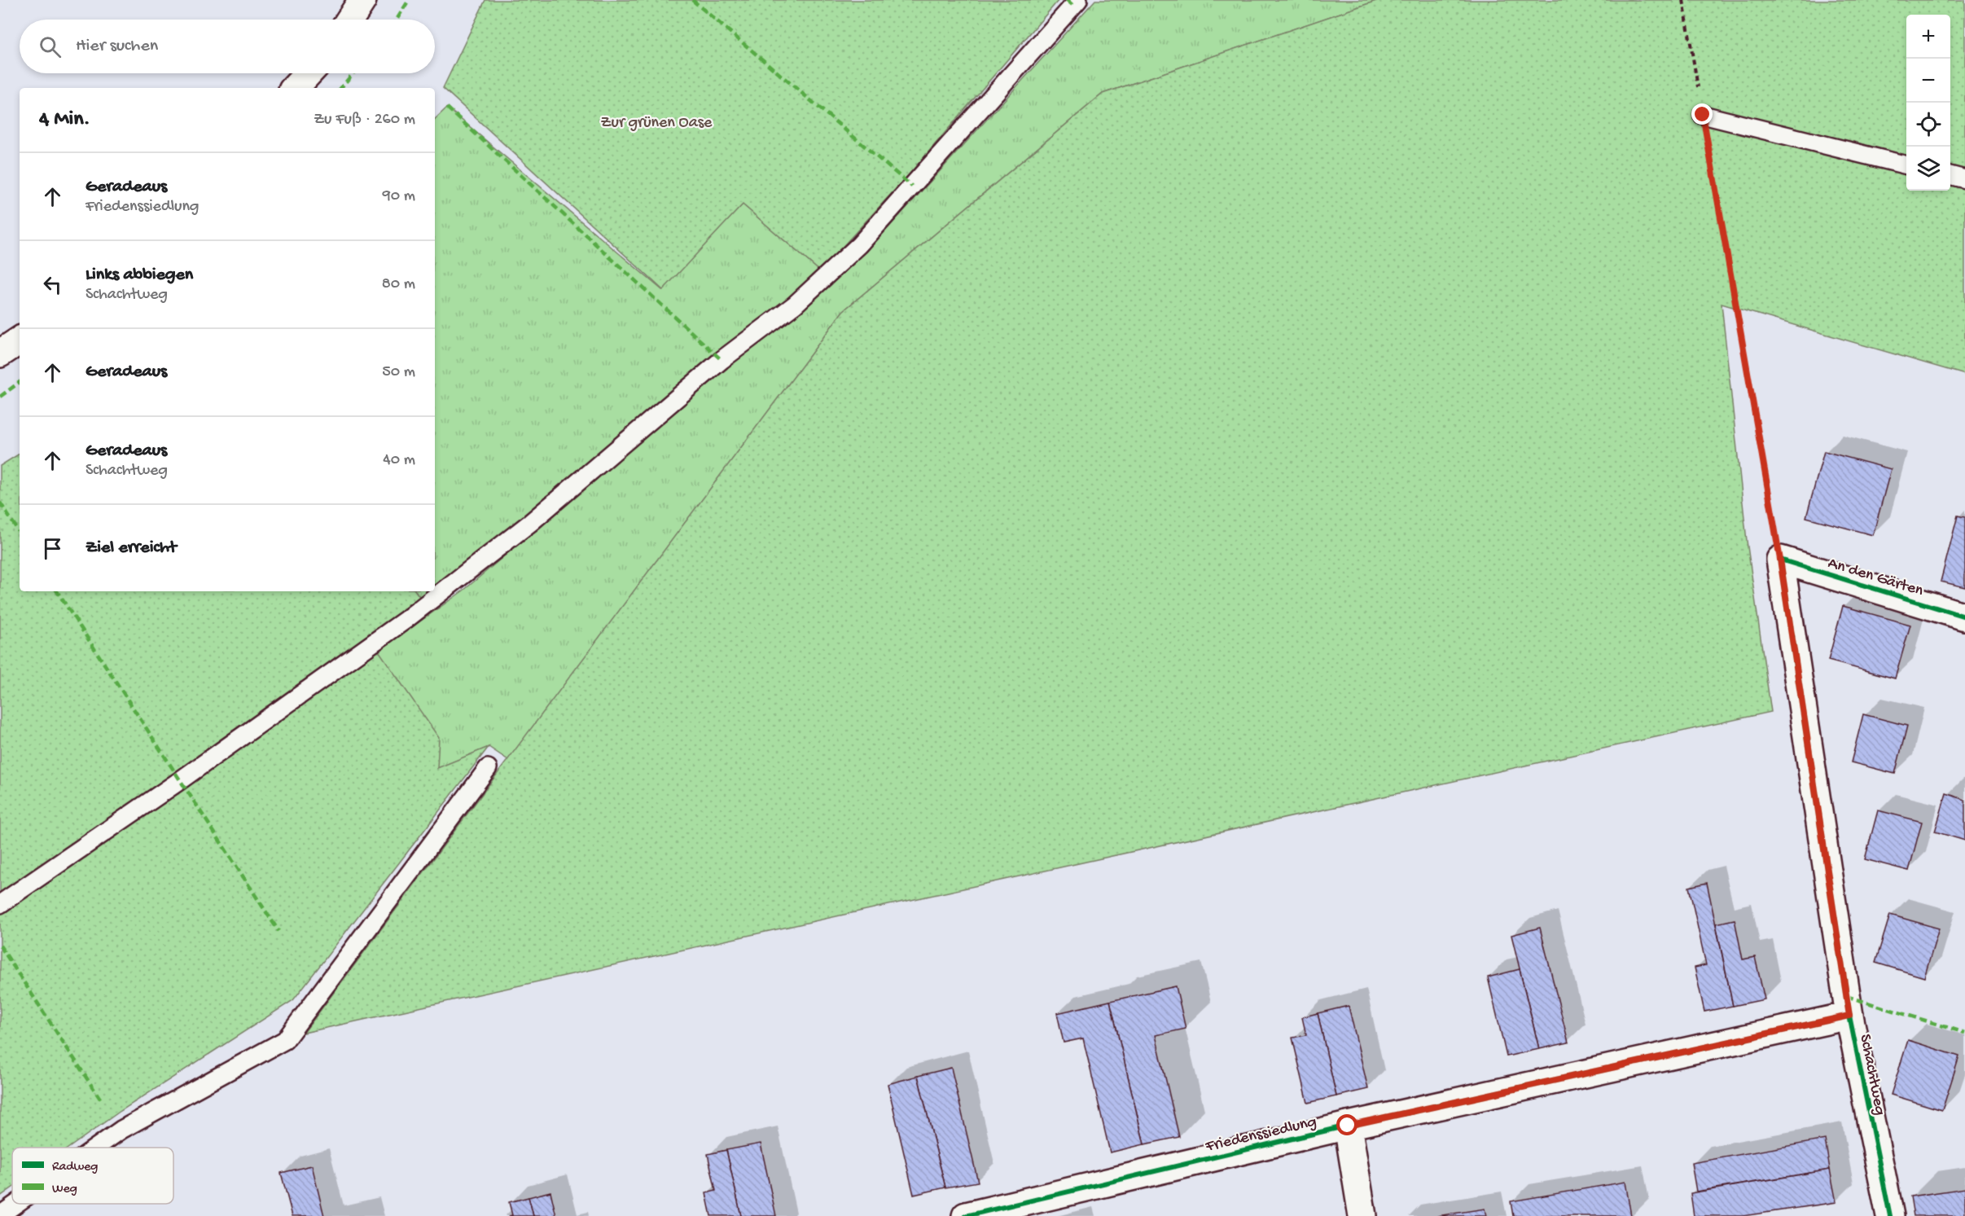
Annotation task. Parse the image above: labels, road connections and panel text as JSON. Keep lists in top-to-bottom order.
{
  "streets": {
    "street": ["An den Gärten", "Schachtweg", "Friedenssiedlung"]
  },
  "crossings": [
    ["An den Gärten", "Schachtweg"],
    ["Schachtweg", "Friedenssiedlung"]
  ],
  "parks": ["Zur grünen Oase"],
  "legend": ["Radweg", "Weg"],
  "page": {
    "map_buttons": ["+", "−"],
    "search": "Hier suchen",
    "heading": ["4 Min.", "Zu Fuß · 260 m"],
    "list": [
      ["Geradeaus", "Friedenssiedlung", "90 m"],
      ["Links abbiegen", "Schachtweg", "80 m"],
      ["Geradeaus", "50 m"],
      ["Geradeaus", "Schachtweg", "40 m"],
      "Ziel erreicht"
    ]
  }
}
